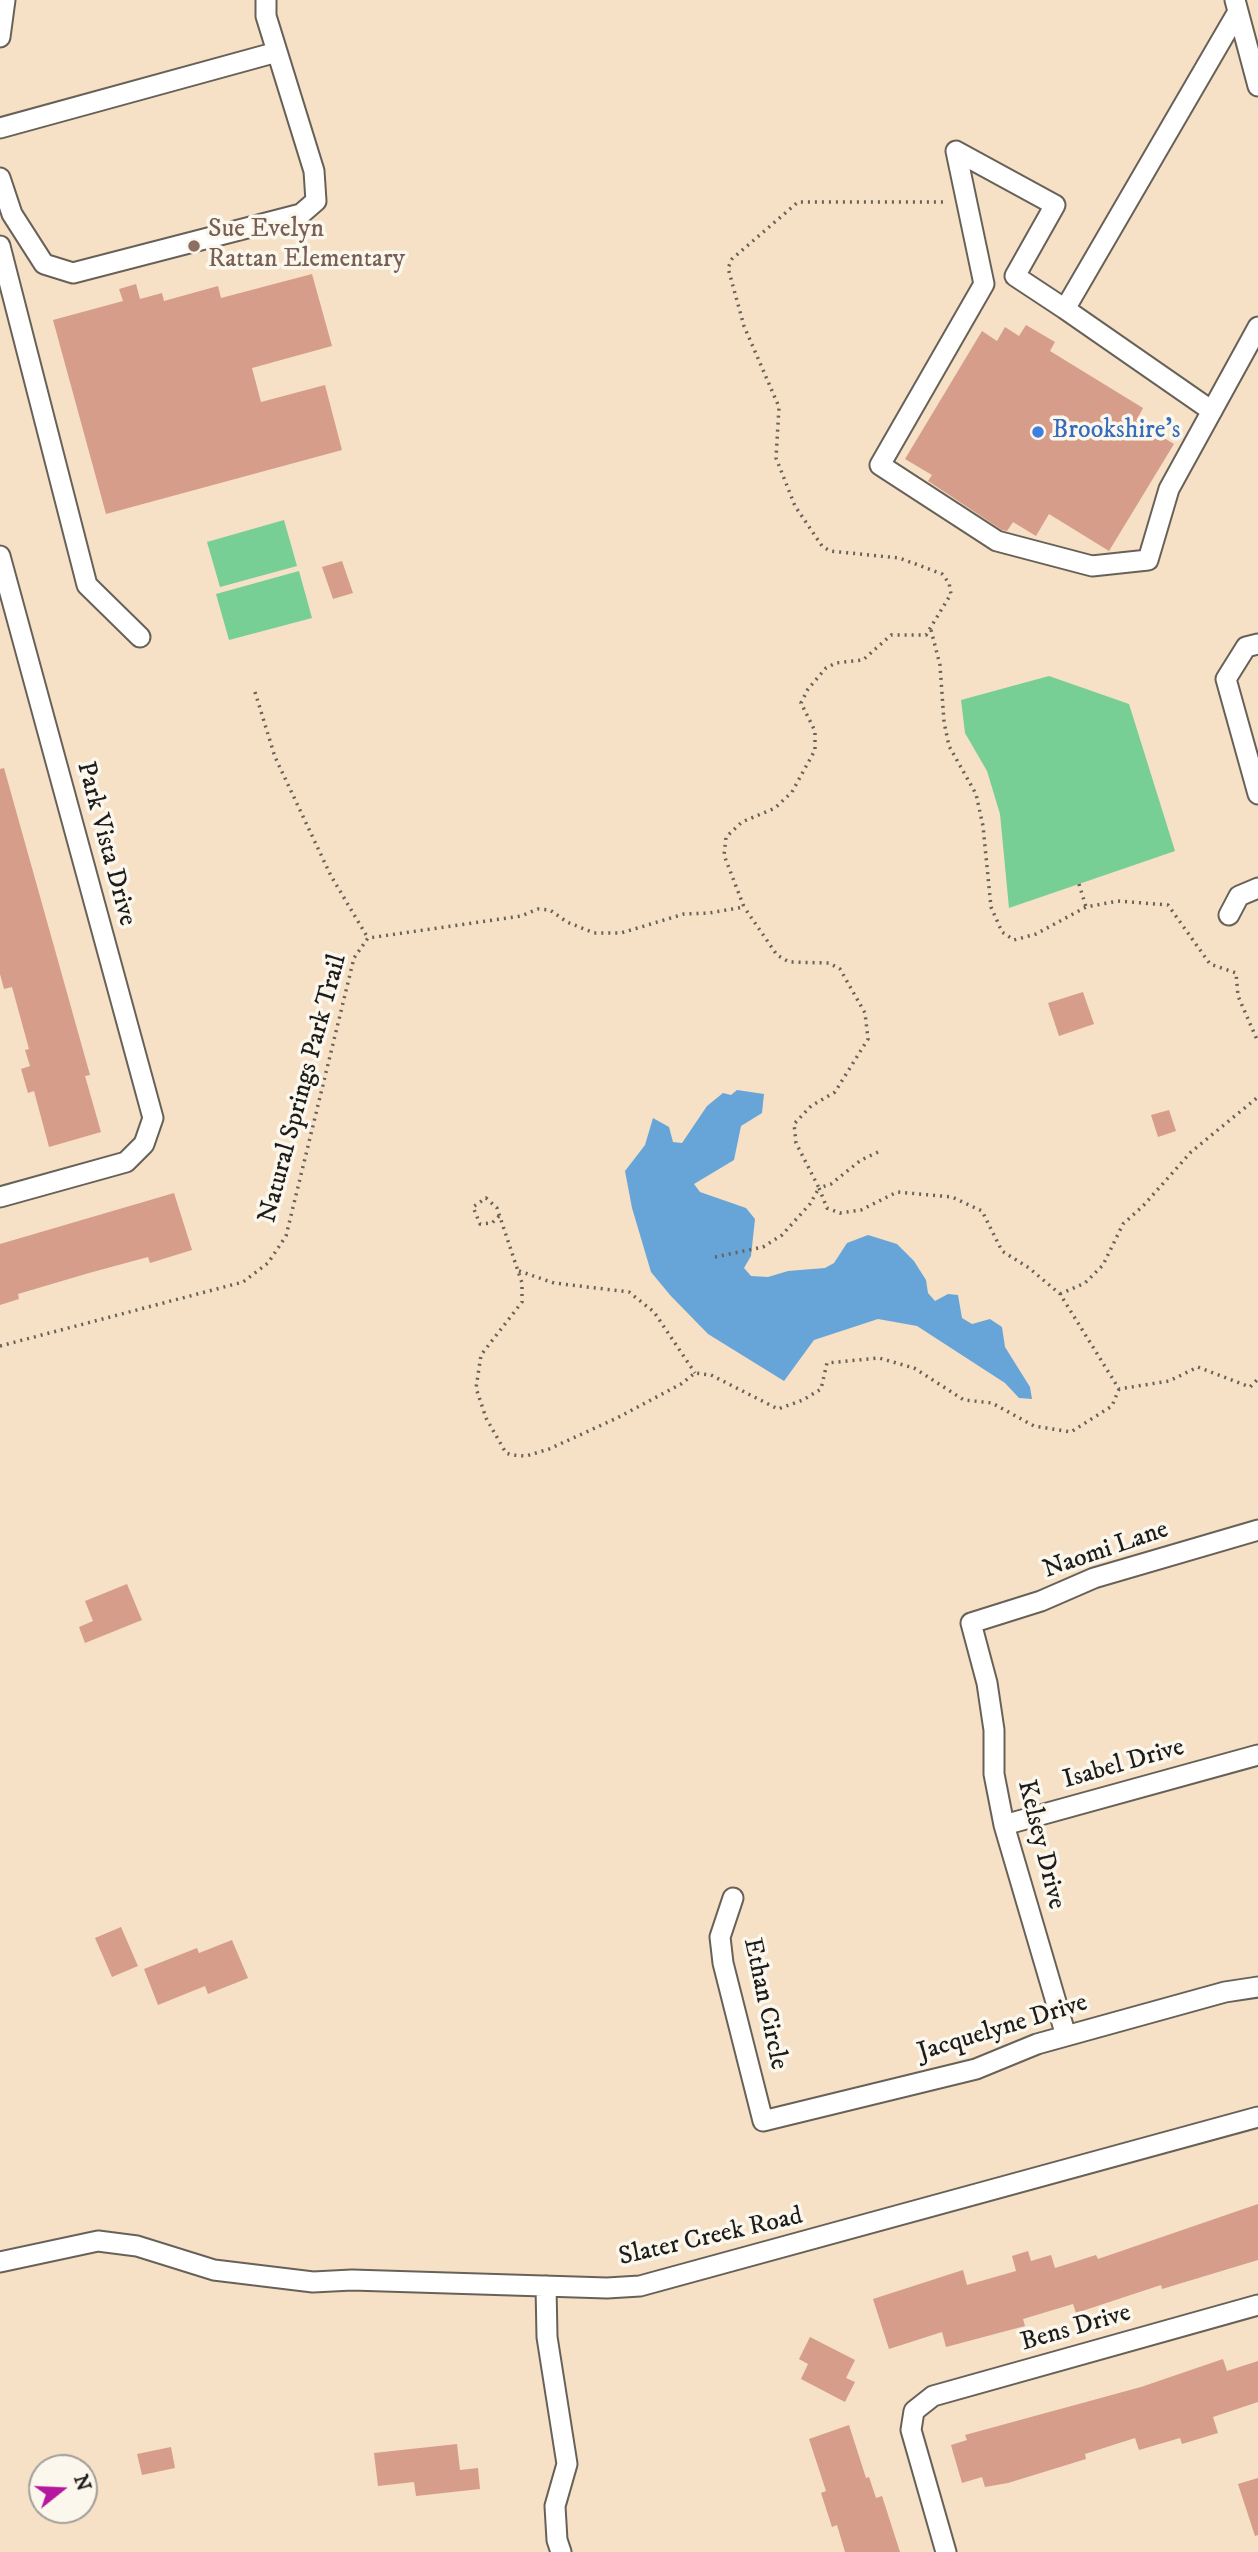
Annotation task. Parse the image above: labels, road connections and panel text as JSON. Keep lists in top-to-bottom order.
{
  "streets": {
    "street": [
      "Park Vista Drive",
      "Naomi Lane",
      "Isabel Drive",
      "Kelsey Drive",
      "Ethan Circle",
      "Jacquelyne Drive",
      "Slater Creek Road",
      "Bens Drive"
    ],
    "path": ["Natural Springs Park Trail"]
  },
  "crossings": [
    ["Naomi Lane", "Kelsey Drive"],
    ["Isabel Drive", "Kelsey Drive"],
    ["Kelsey Drive", "Jacquelyne Drive"],
    ["Ethan Circle", "Jacquelyne Drive"]
  ],
  "places": ["Sue Evelyn Rattan Elementary", "Brookshire's"],
  "north": "right"
}
